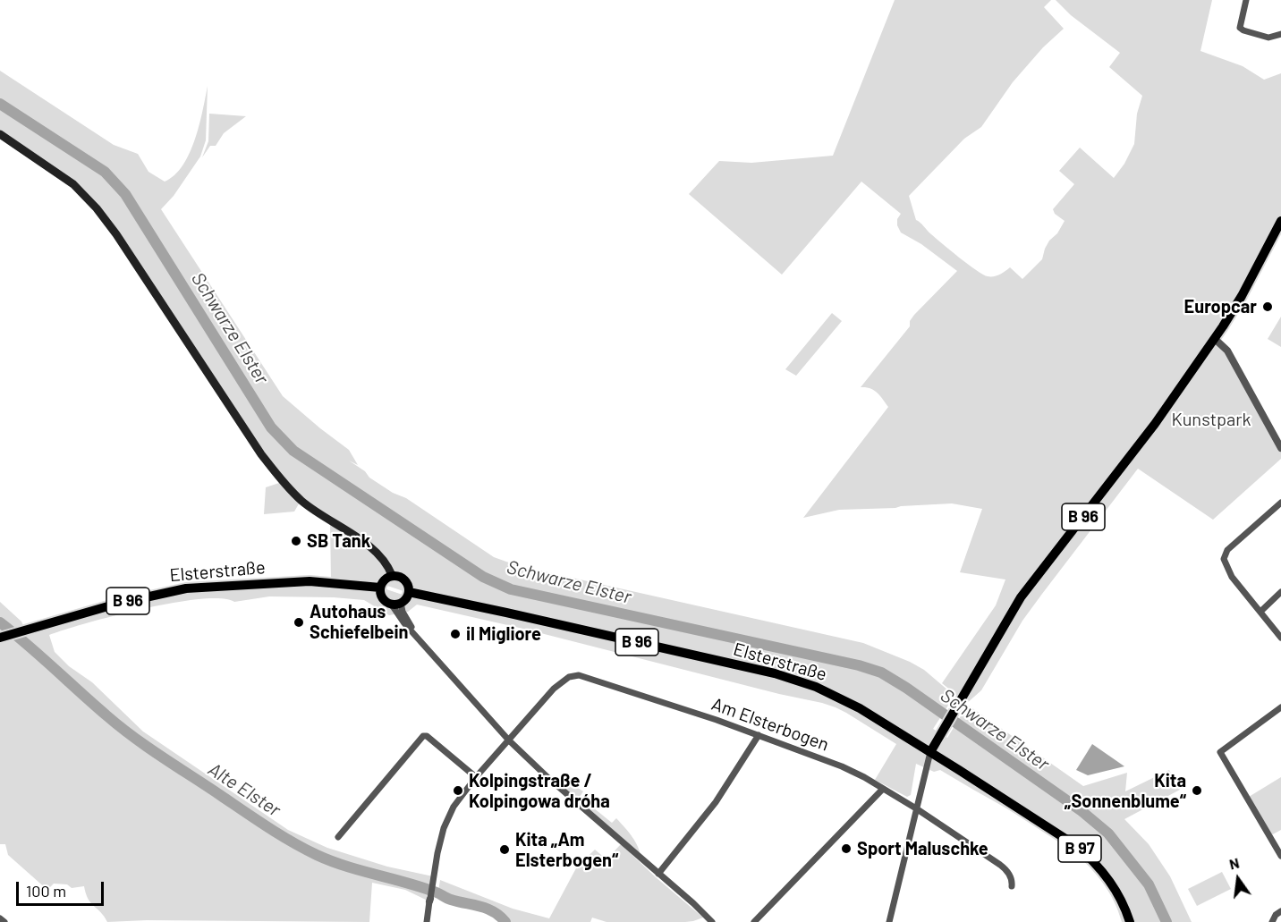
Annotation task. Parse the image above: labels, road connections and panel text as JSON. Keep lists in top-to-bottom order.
{
  "streets": {
    "main road": ["B 96", "Elsterstraße", "B 97"],
    "street": ["Am Elsterbogen"]
  },
  "crossings": [
    ["B 96", "Elsterstraße"]
  ],
  "water": ["Schwarze Elster", "Alte Elster"],
  "parks": ["Kunstpark"],
  "places": [
    "Europcar",
    "SB Tank",
    "Autohaus Schiefelbein",
    "il Migliore",
    "Kolpingstraße / Kolpingowa dróha",
    "Kita „Sonnenblume“",
    "Sport Maluschke",
    "Kita „Am Elsterbogen“"
  ],
  "scale_bar": "100 m",
  "north": "top"
}
